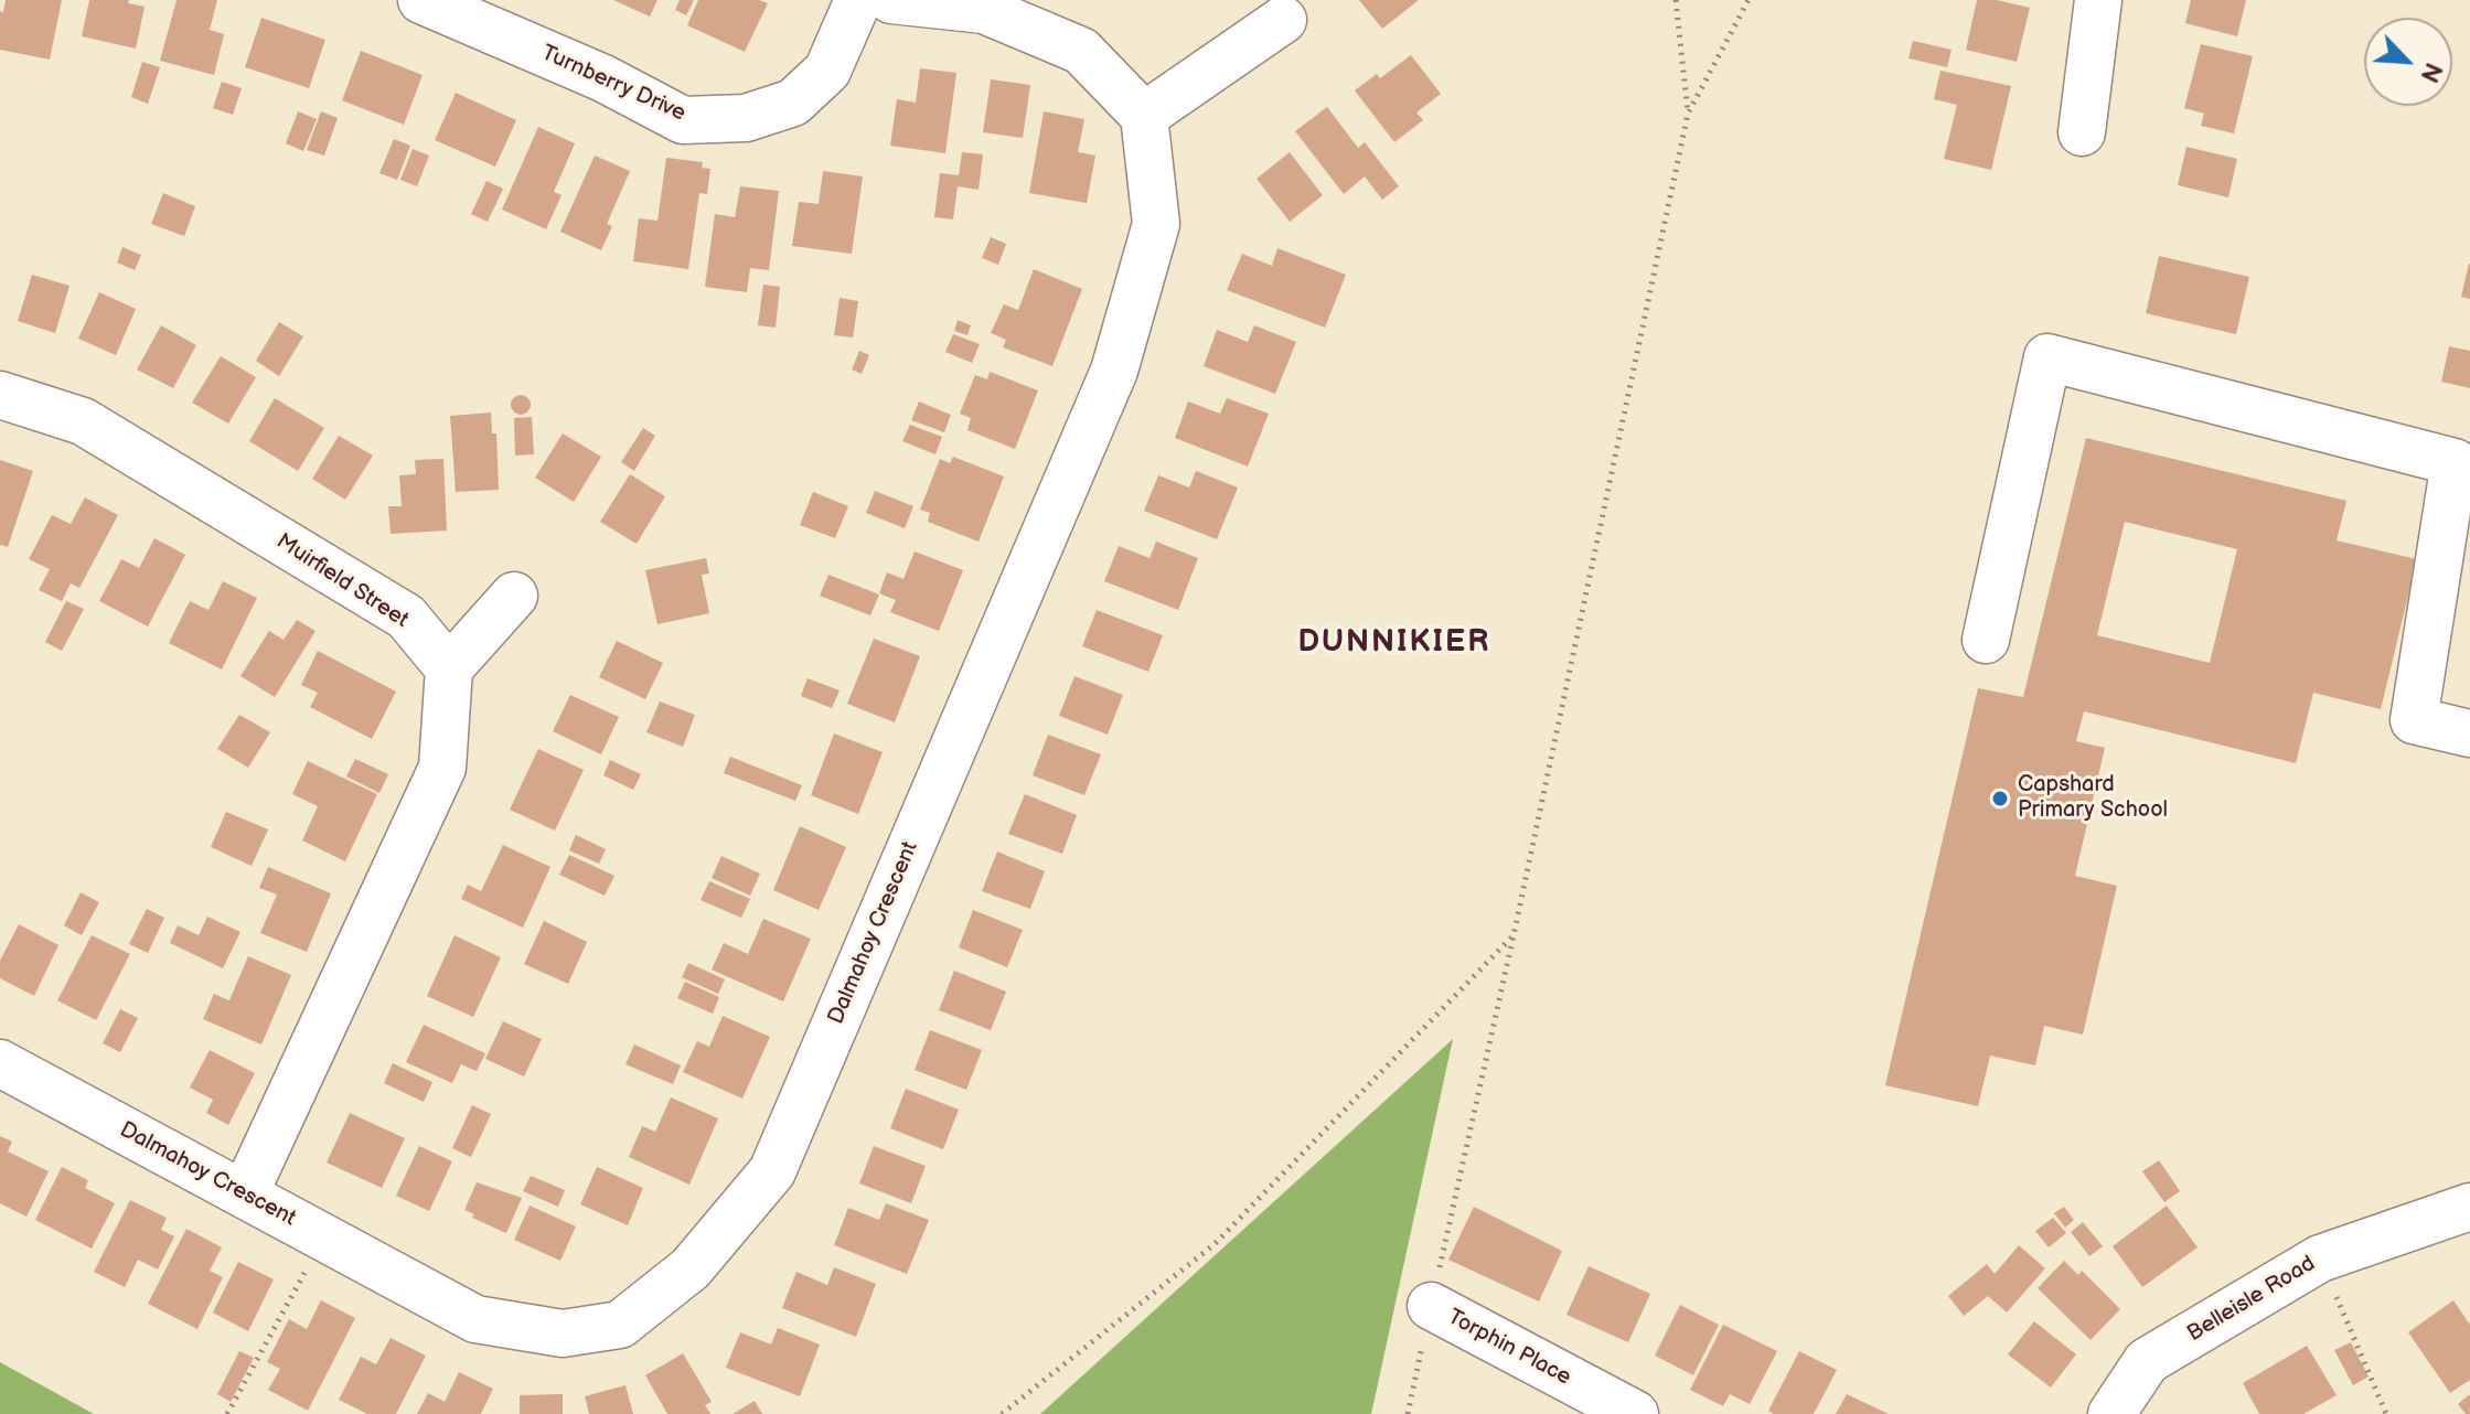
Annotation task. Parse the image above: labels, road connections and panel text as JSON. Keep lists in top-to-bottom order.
{
  "streets": {
    "street": [
      "Turnberry Drive",
      "Muirfield Street",
      "Dalmahoy Crescent",
      "Belleisle Road",
      "Torphin Place"
    ]
  },
  "districts": ["DUNNIKIER"],
  "places": ["Capshard Primary School"],
  "north": "bottom right"
}
